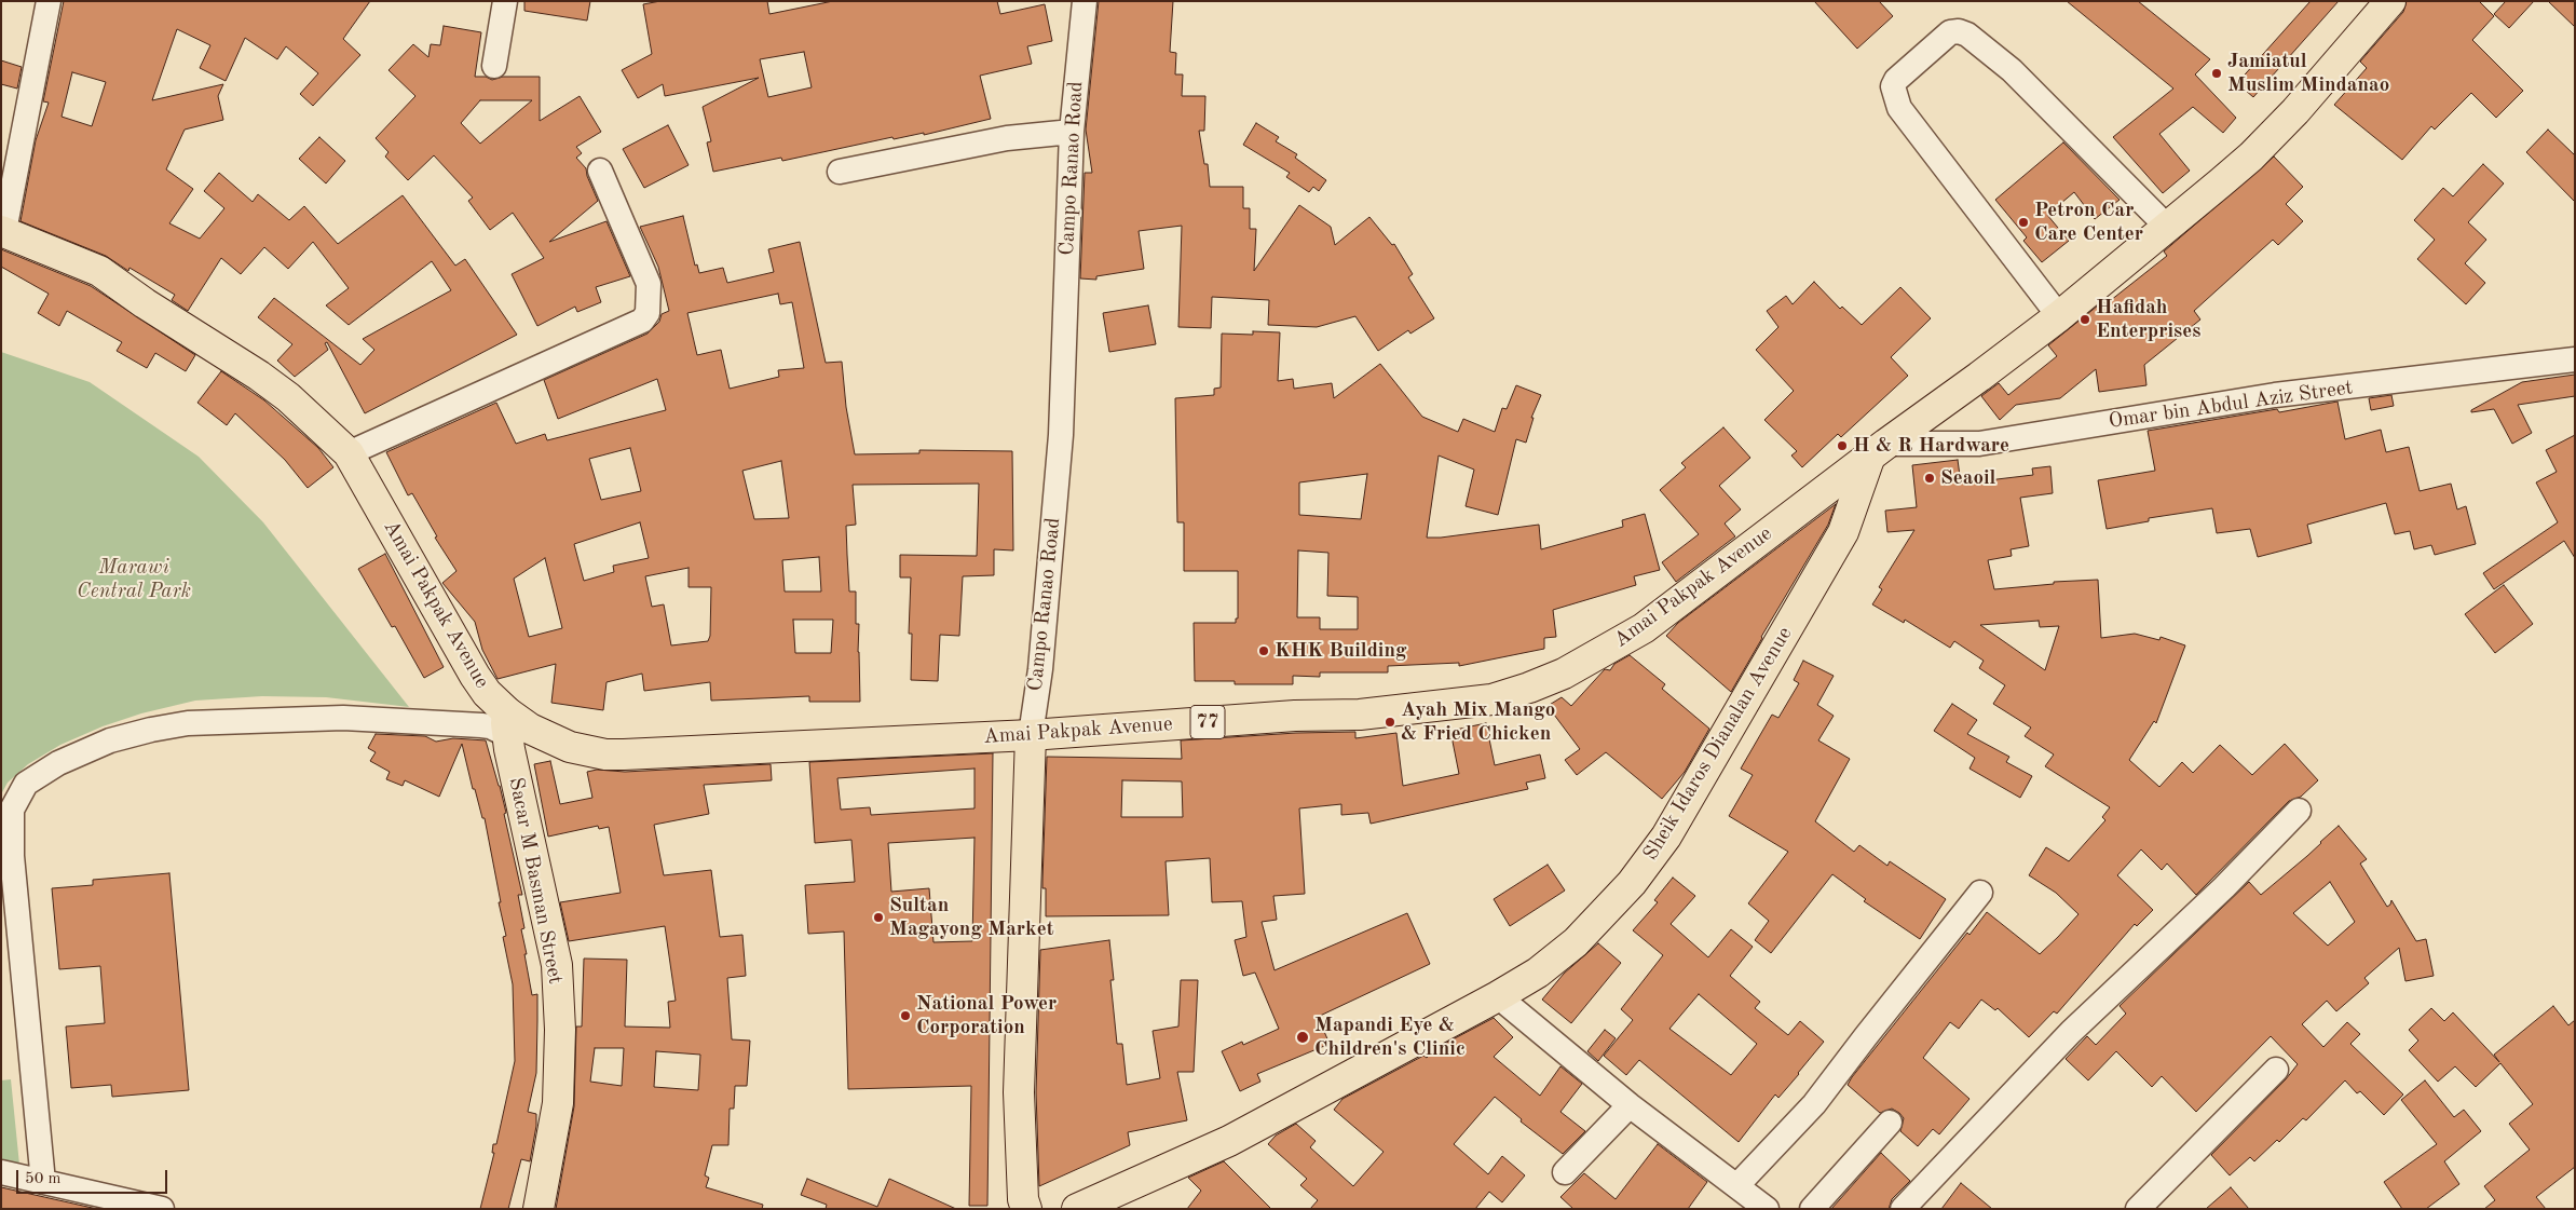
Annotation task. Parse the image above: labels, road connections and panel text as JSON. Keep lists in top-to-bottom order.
{
  "streets": {
    "main road": [
      "Campo Ranao Road",
      "Amai Pakpak Avenue",
      "77",
      "Sheik Idaros Dianalan Avenue",
      "Sacar M Basman Street"
    ],
    "street": ["Omar bin Abdul Aziz Street"]
  },
  "crossings": [
    ["Campo Ranao Road", "Amai Pakpak Avenue"],
    ["Omar bin Abdul Aziz Street", "Amai Pakpak Avenue"],
    ["Omar bin Abdul Aziz Street", "Sheik Idaros Dianalan Avenue"],
    ["Amai Pakpak Avenue", "Sheik Idaros Dianalan Avenue"],
    ["Amai Pakpak Avenue", "Sacar M Basman Street"]
  ],
  "parks": ["Marawi Central Park"],
  "places": [
    "Jamiatul Muslim Mindanao",
    "Petron Car Care Center",
    "Hafidah Enterprises",
    "H & R Hardware",
    "Seaoil",
    "KHK Building",
    "Ayah Mix Mango & Fried Chicken",
    "Sultan Magayong Market",
    "National Power Corporation",
    "Mapandi Eye & Children's Clinic"
  ],
  "scale_bar": "50 m"
}
